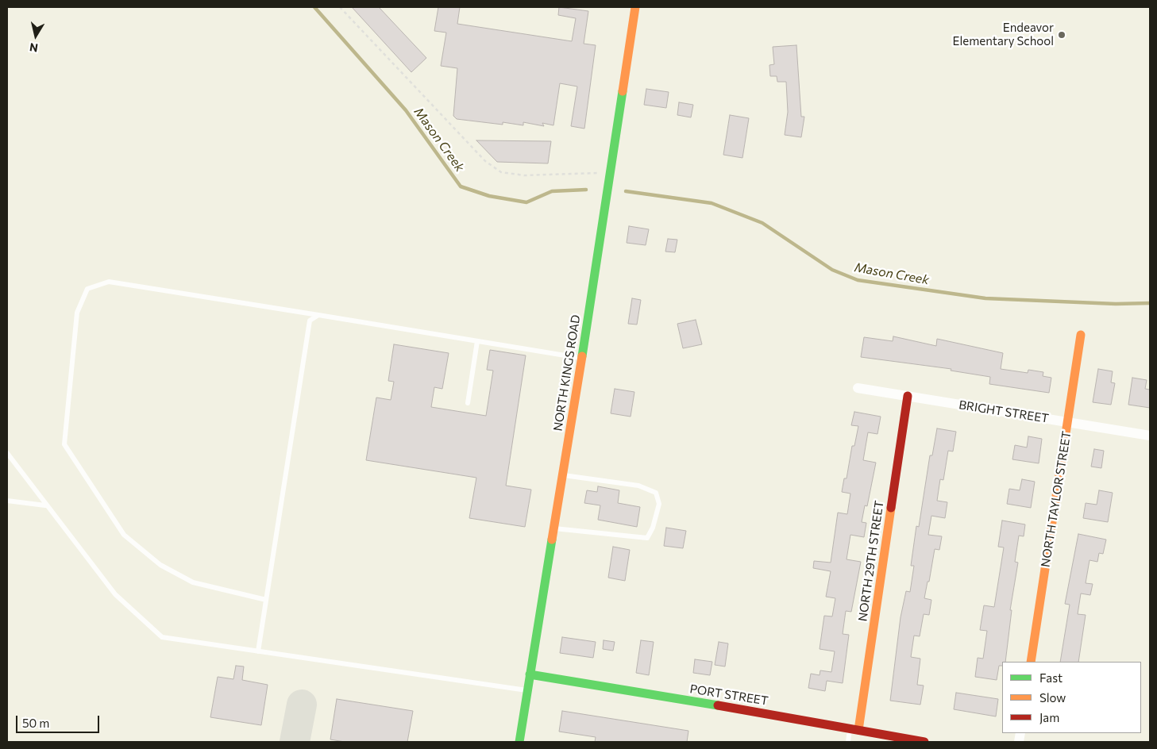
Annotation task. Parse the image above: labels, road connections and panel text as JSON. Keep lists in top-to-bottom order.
{
  "streets": {
    "street": [
      "NORTH KINGS ROAD",
      "BRIGHT STREET",
      "NORTH TAYLOR STREET",
      "NORTH 29TH STREET",
      "PORT STREET"
    ]
  },
  "crossings": [
    ["NORTH KINGS ROAD", "PORT STREET"],
    ["BRIGHT STREET", "NORTH TAYLOR STREET"],
    ["BRIGHT STREET", "NORTH 29TH STREET"],
    ["NORTH 29TH STREET", "PORT STREET"]
  ],
  "water": ["Mason Creek"],
  "places": ["Endeavor Elementary School"],
  "legend": ["Fast", "Slow", "Jam"],
  "scale_bar": "50 m",
  "north": "bottom"
}
